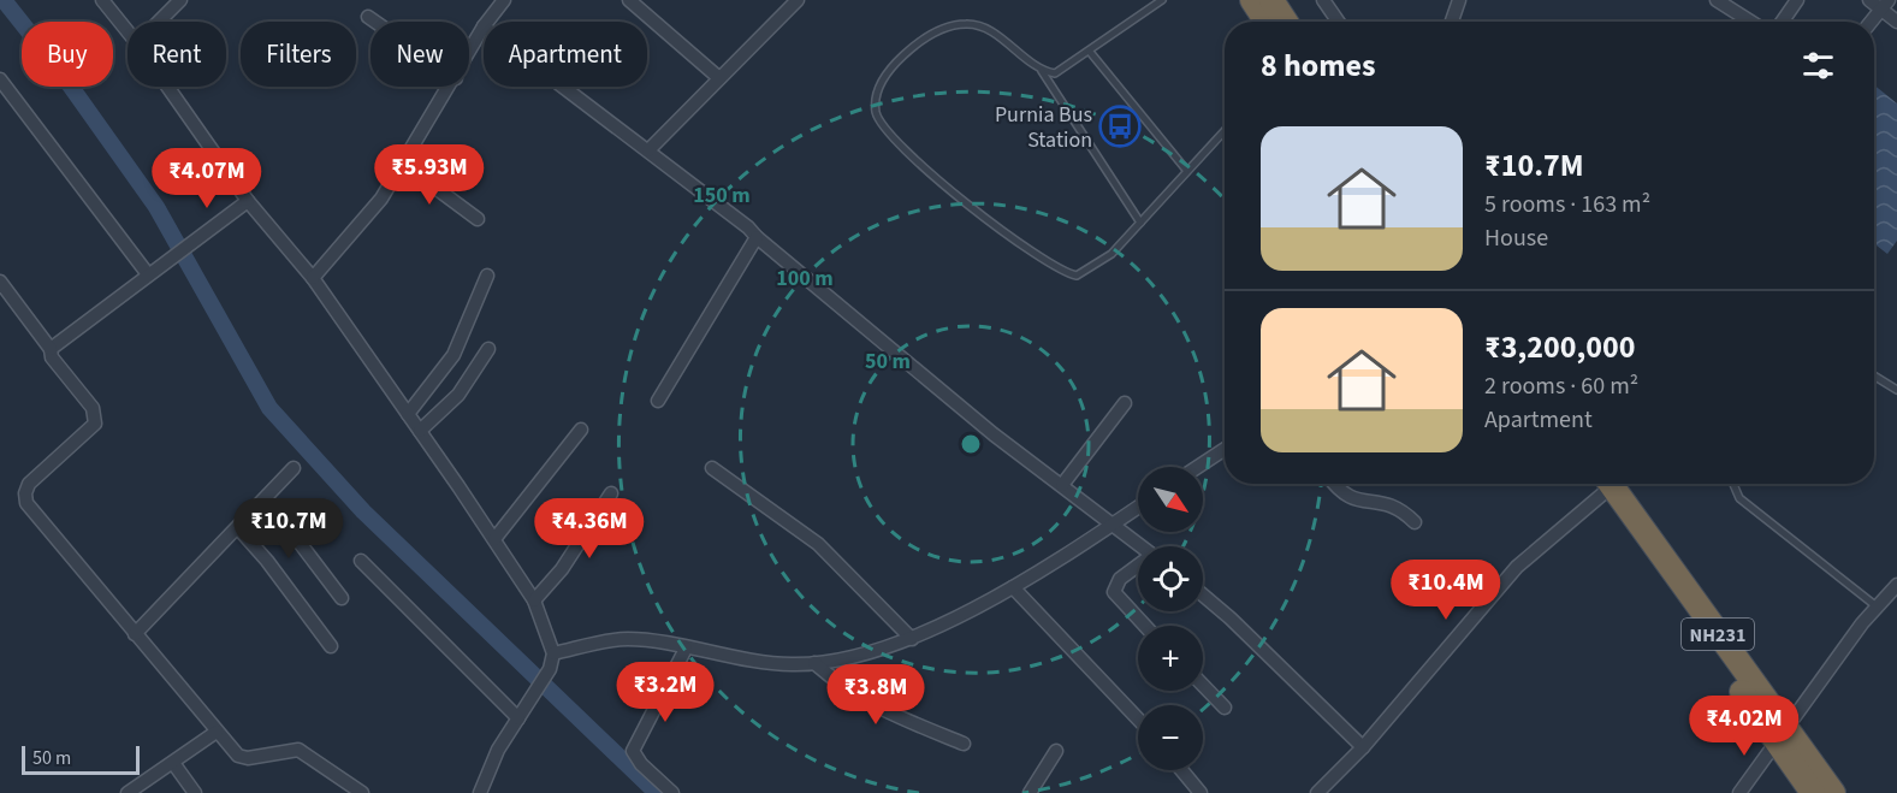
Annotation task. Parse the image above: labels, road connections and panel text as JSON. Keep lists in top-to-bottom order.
{
  "streets": {
    "highway": ["NH231"]
  },
  "places": {
    "bus stop": ["Purnia Bus Station"]
  },
  "scale_bar": "50 m",
  "north": "bottom right",
  "page": {
    "chip": [
      "Buy",
      "Rent",
      "Filters",
      "New",
      "Apartment"
    ],
    "heading": "8 homes",
    "list": [
      {
        "name": "₹10.7M",
        "note": "5 rooms · 163 m² · House"
      },
      {
        "name": "₹3,200,000",
        "note": "2 rooms · 60 m² · Apartment"
      }
    ],
    "price": [
      "₹5.93M",
      "₹4.07M",
      "₹10.7M",
      "₹4.36M",
      "₹10.4M",
      "₹3.2M",
      "₹3.8M",
      "₹4.02M"
    ],
    "map_buttons": ["+", "−"],
    "scale": "50 m"
  },
  "rings": ["150 m", "100 m", "50 m"]
}
